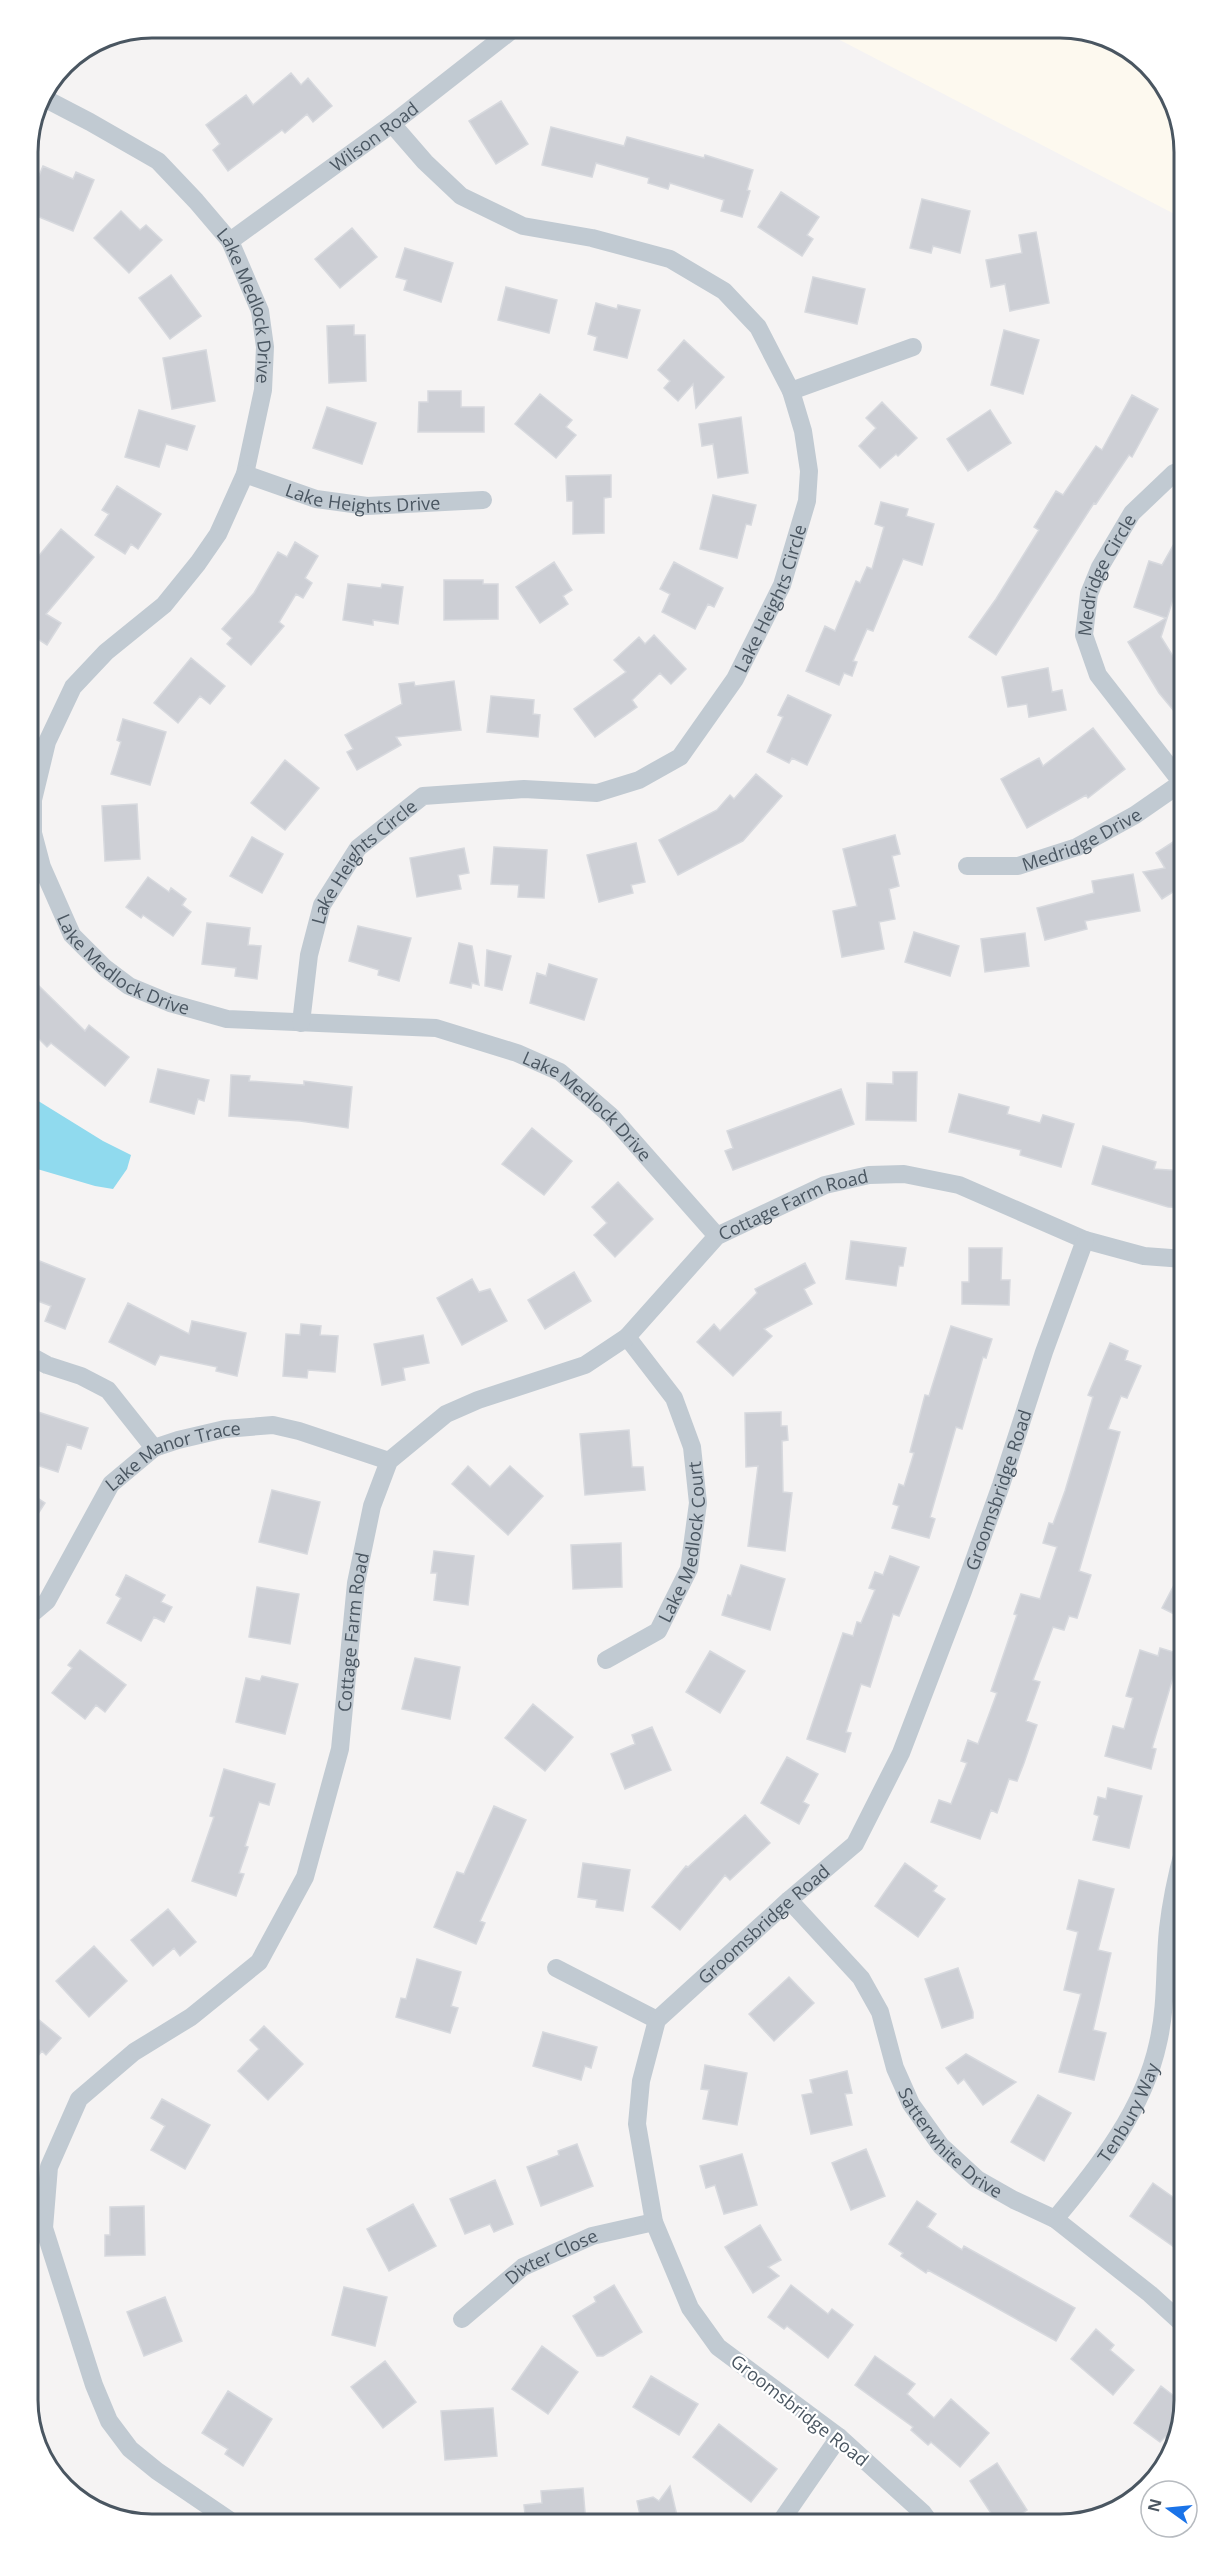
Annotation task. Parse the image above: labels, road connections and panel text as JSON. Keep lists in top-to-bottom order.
{
  "streets": {
    "street": [
      "Wilson Road",
      "Lake Medlock Drive",
      "Lake Heights Drive",
      "Medridge Circle",
      "Lake Heights Circle",
      "Medridge Drive",
      "Cottage Farm Road",
      "Lake Manor Trace",
      "Groomsbridge Road",
      "Lake Medlock Court",
      "Tenbury Way",
      "Satterwhite Drive",
      "Dixter Close"
    ]
  },
  "crossings": [
    ["Wilson Road", "Lake Medlock Drive"],
    ["Wilson Road", "Lake Heights Circle"],
    ["Lake Medlock Drive", "Lake Heights Drive"],
    ["Lake Medlock Drive", "Lake Heights Circle"],
    ["Lake Medlock Drive", "Cottage Farm Road"],
    ["Cottage Farm Road", "Lake Manor Trace"],
    ["Cottage Farm Road", "Groomsbridge Road"],
    ["Cottage Farm Road", "Lake Medlock Court"],
    ["Groomsbridge Road", "Satterwhite Drive"],
    ["Groomsbridge Road", "Dixter Close"],
    ["Tenbury Way", "Satterwhite Drive"]
  ],
  "north": "left"
}
